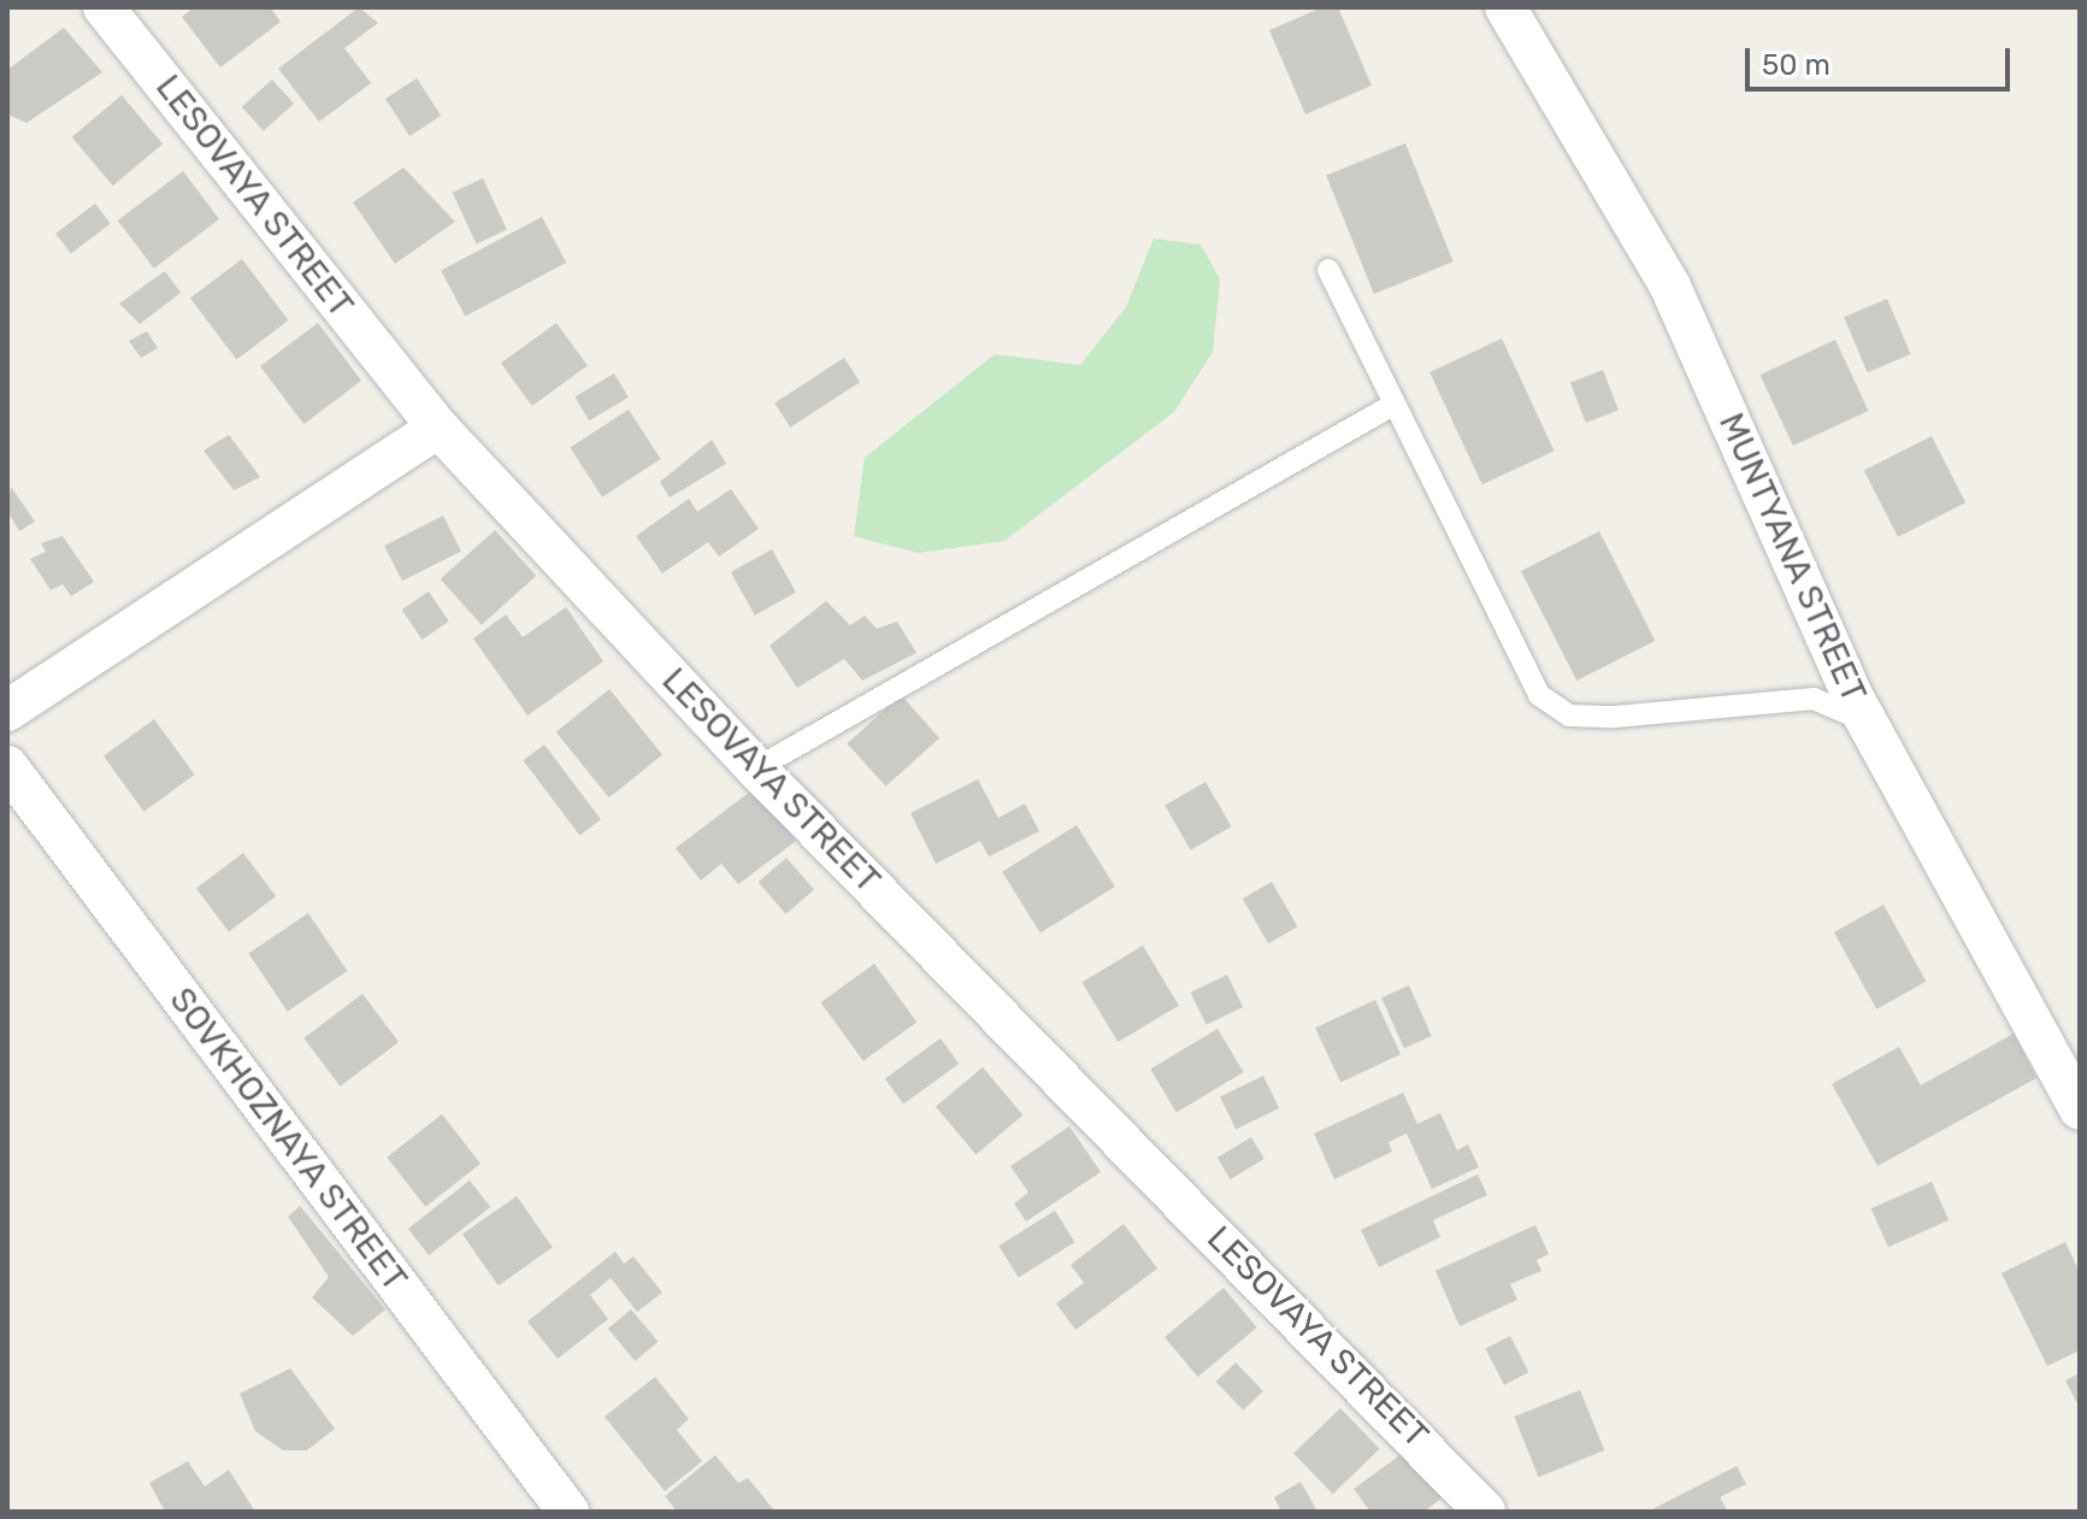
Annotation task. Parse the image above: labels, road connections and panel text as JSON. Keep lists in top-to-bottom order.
{
  "streets": {
    "street": ["LESOVAYA STREET", "MUNTYANA STREET", "SOVKHOZNAYA STREET"]
  },
  "scale_bar": "50 m"
}
